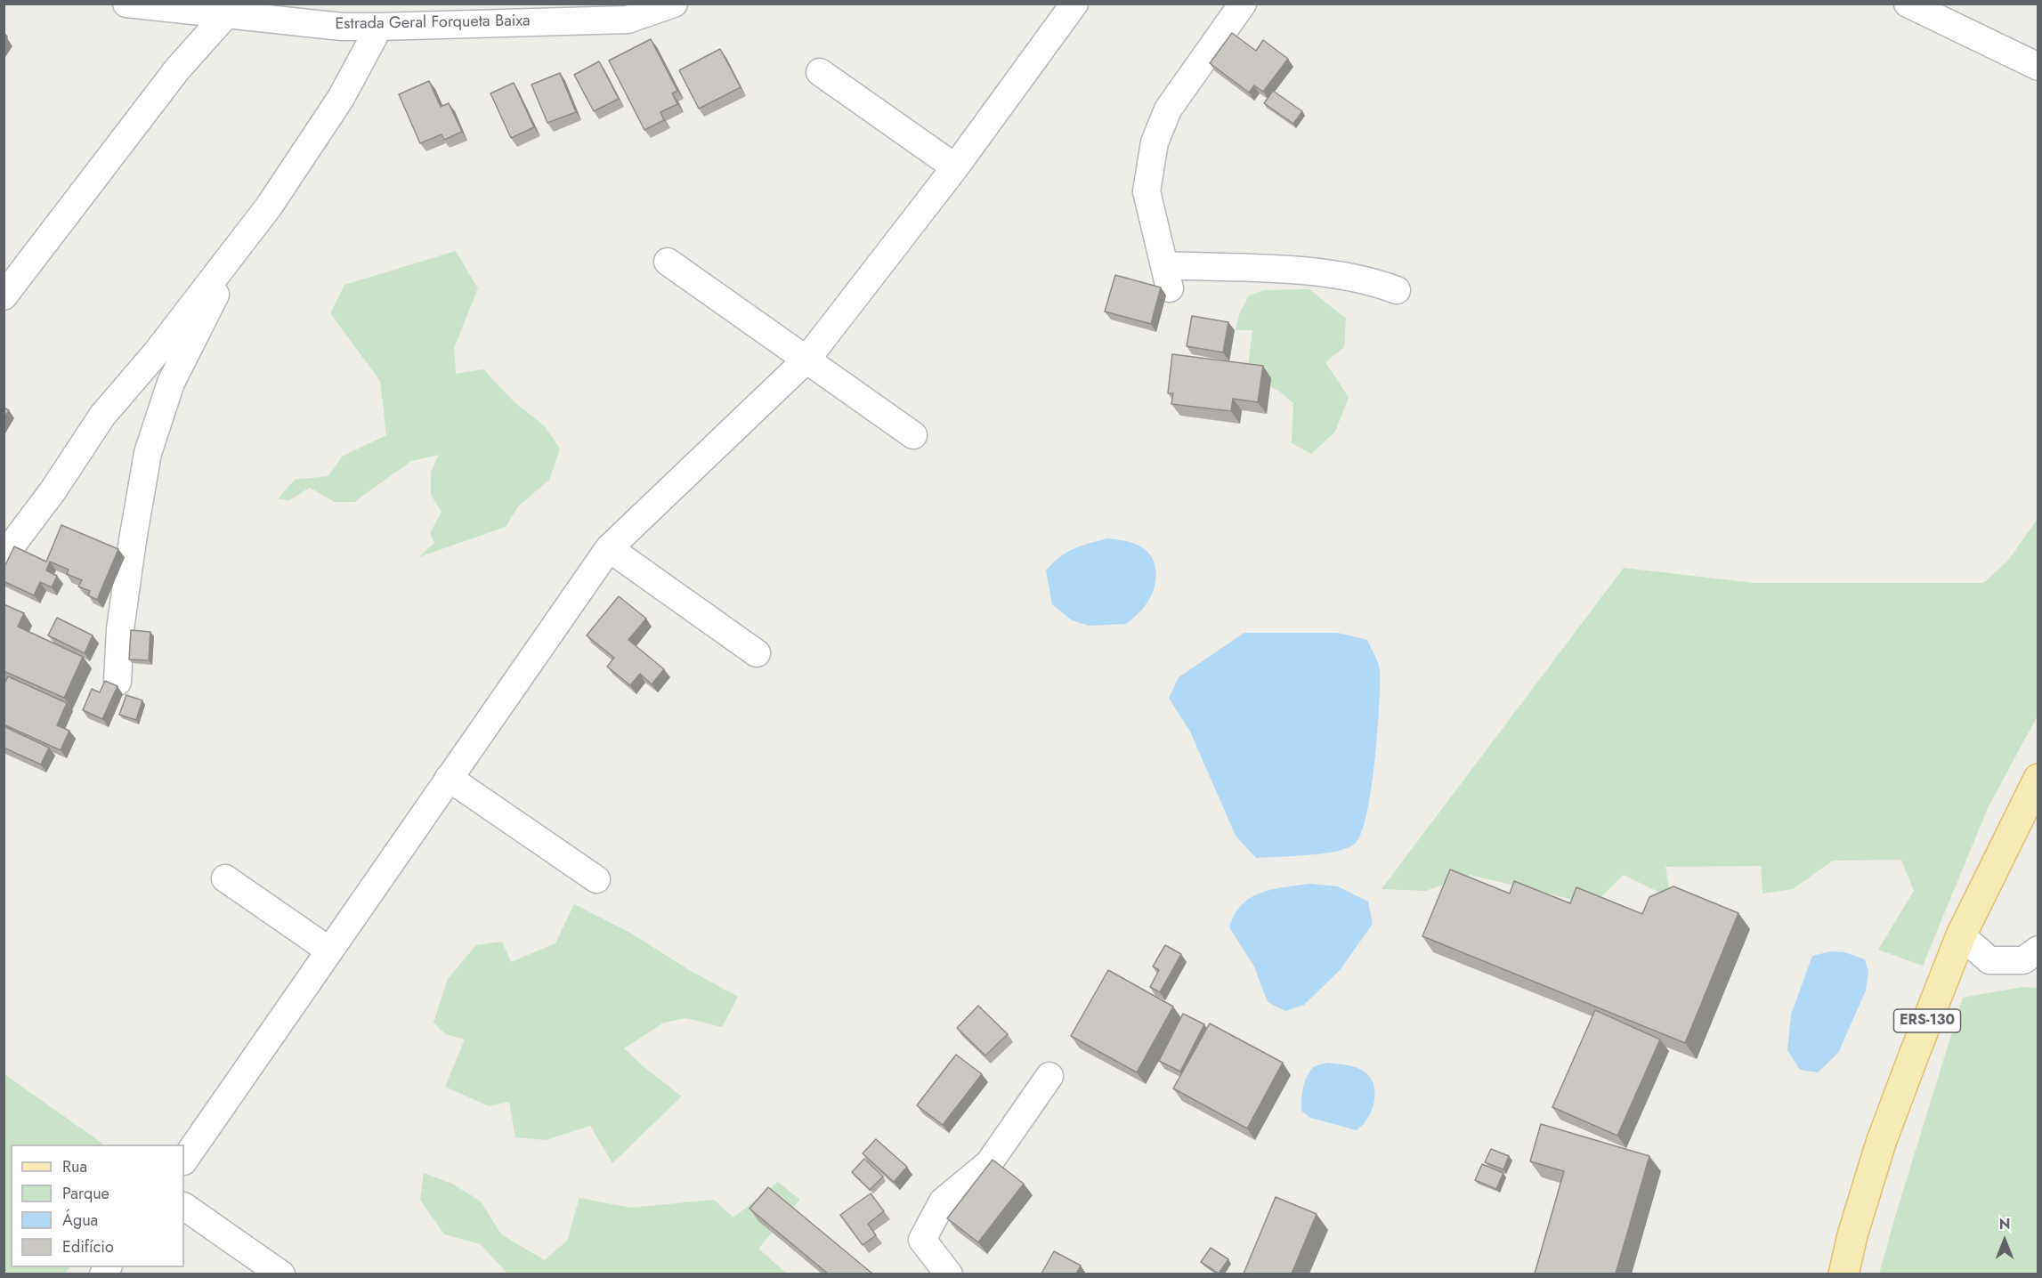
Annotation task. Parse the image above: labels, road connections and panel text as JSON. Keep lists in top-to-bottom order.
{
  "streets": {
    "main road": ["ERS-130"],
    "street": ["Estrada Geral Forqueta Baixa"]
  },
  "legend": [
    "Rua",
    "Parque",
    "Água",
    "Edifício"
  ],
  "north": "top"
}
